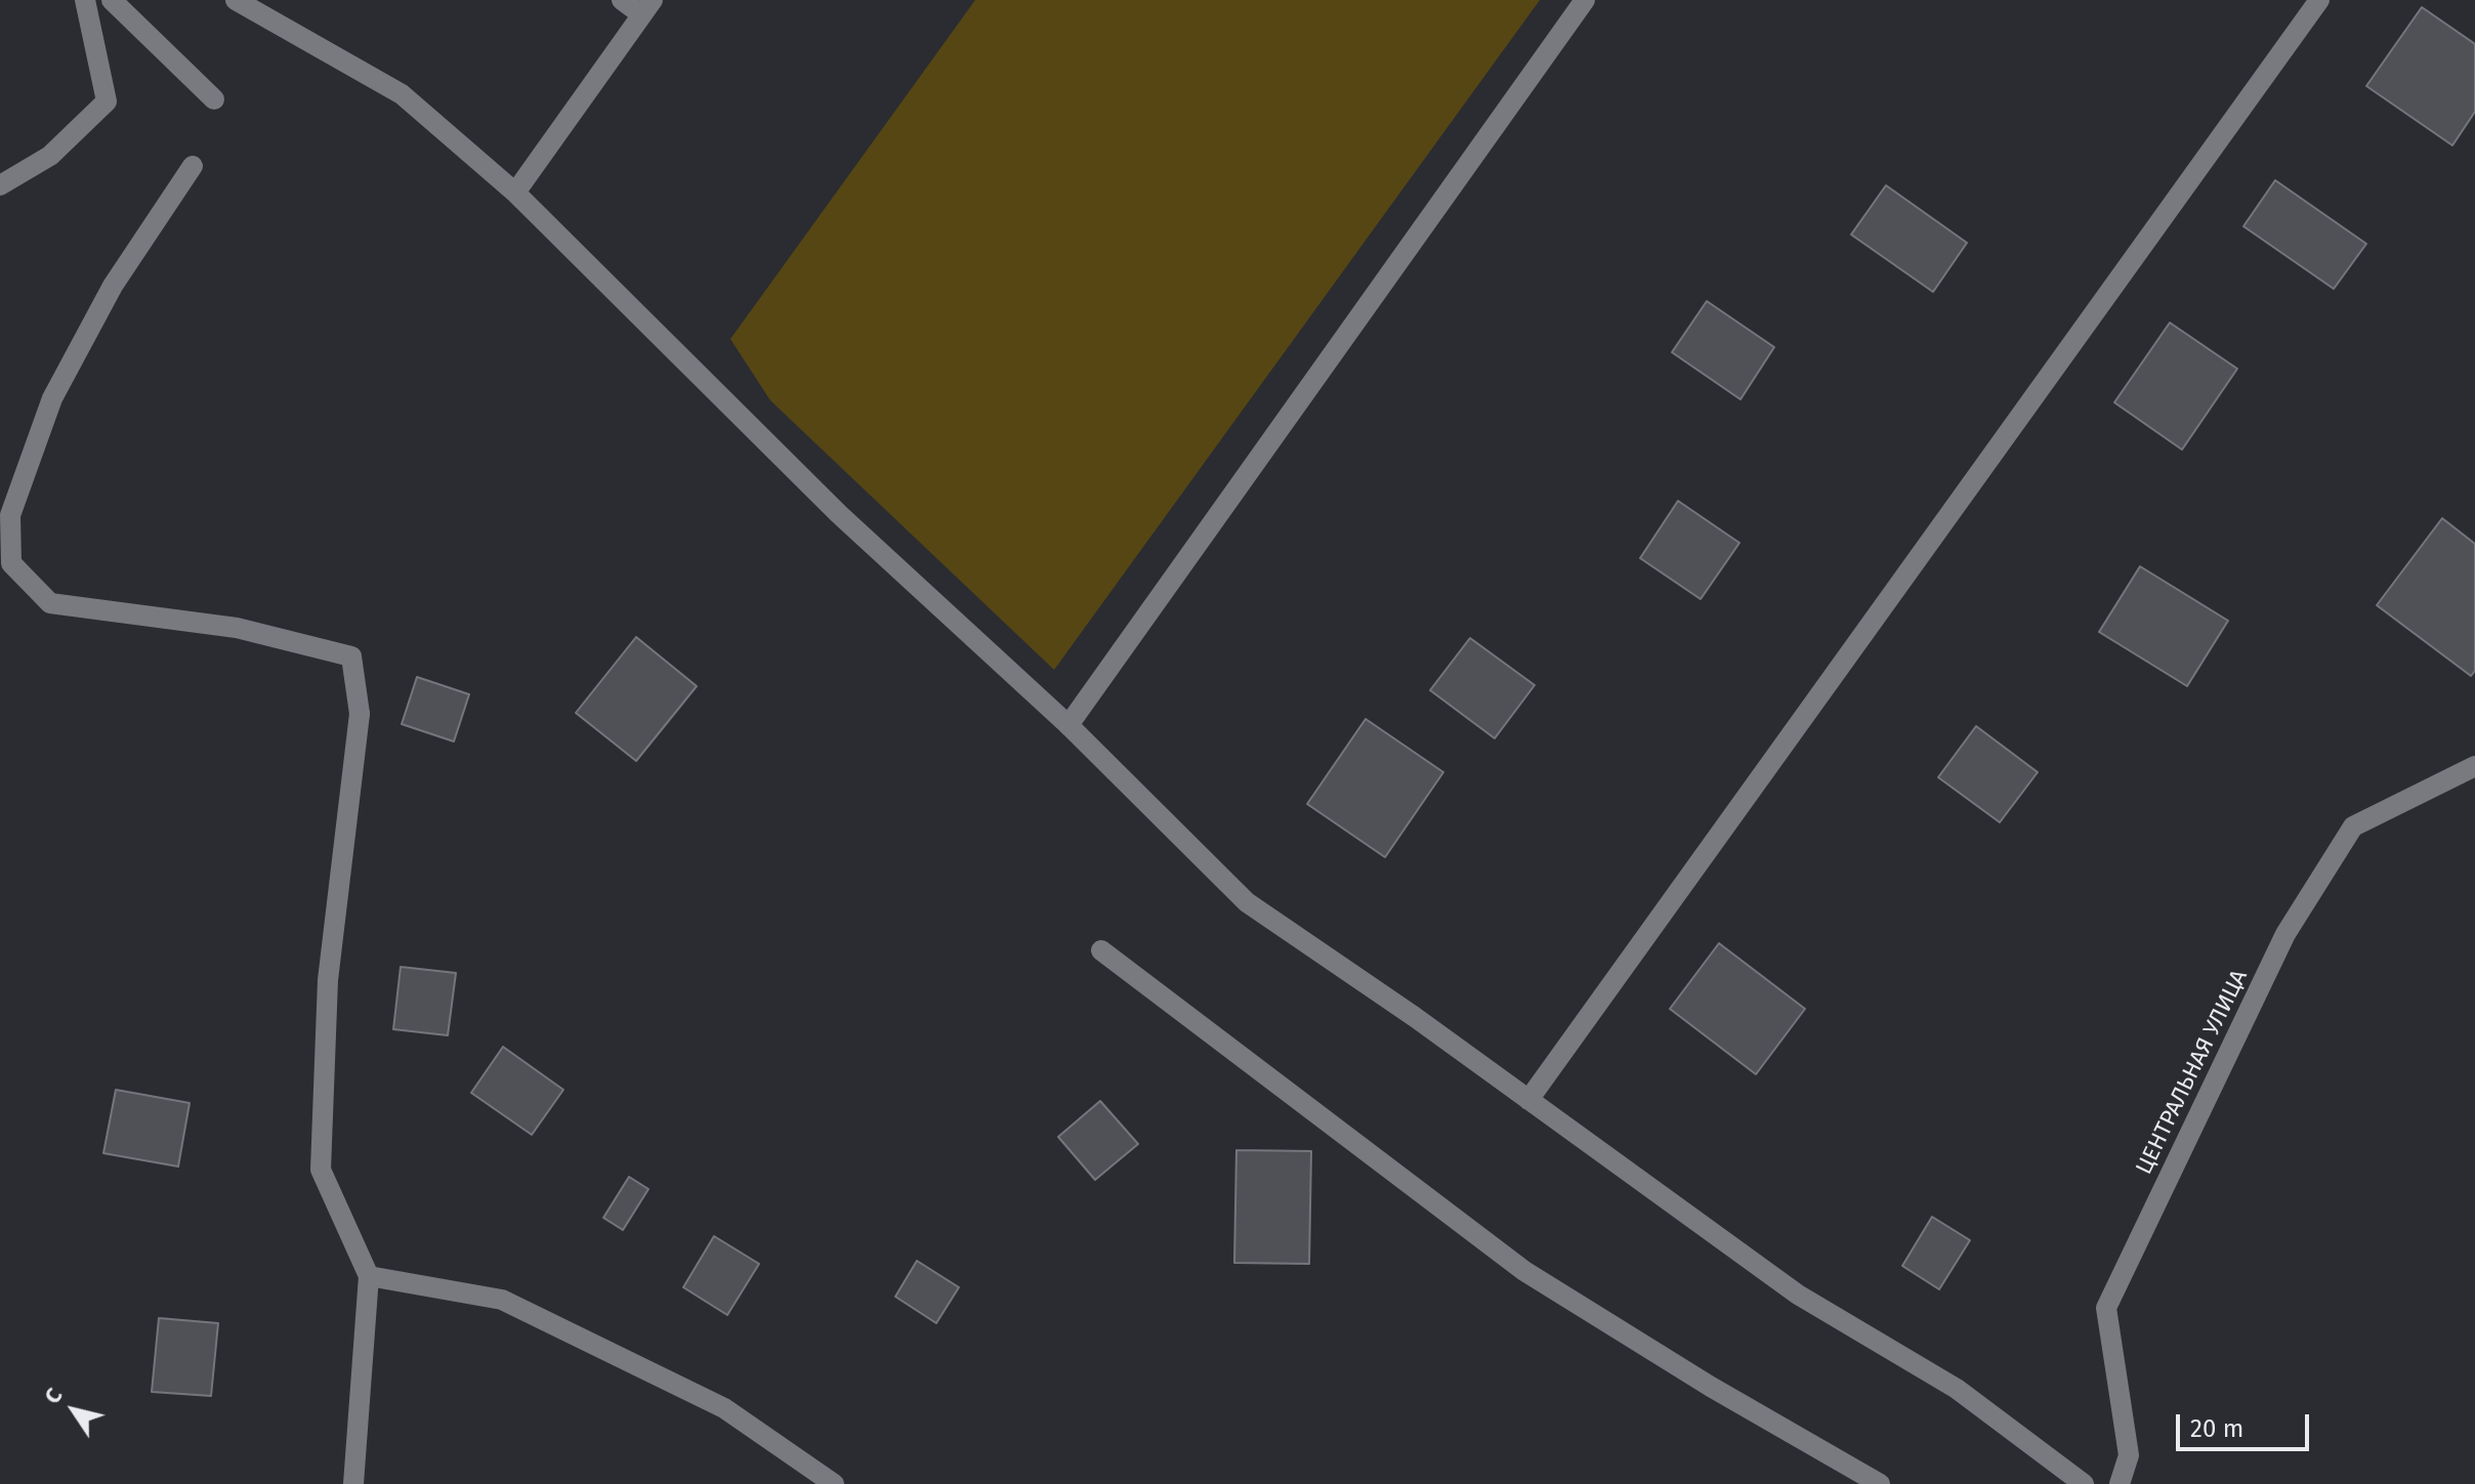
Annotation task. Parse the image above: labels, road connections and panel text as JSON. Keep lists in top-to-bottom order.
{
  "streets": {
    "street": ["ЦЕНТРАЛЬНАЯ УЛИЦА"]
  },
  "scale_bar": "20 m",
  "north": "top left"
}
